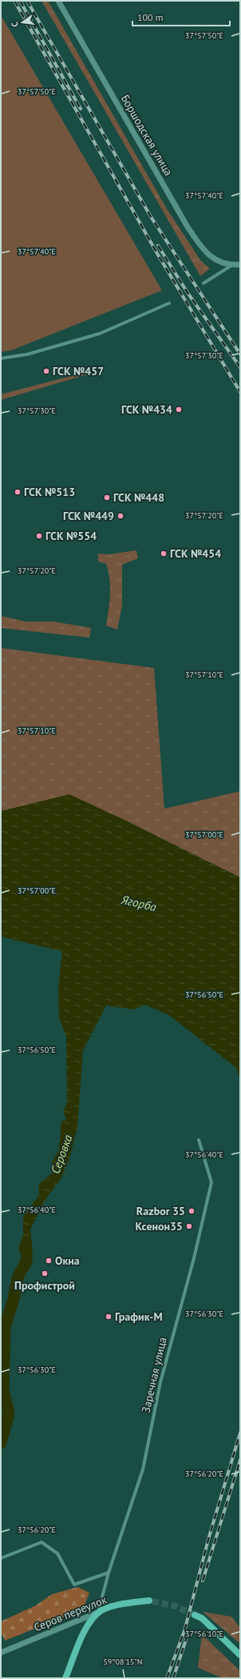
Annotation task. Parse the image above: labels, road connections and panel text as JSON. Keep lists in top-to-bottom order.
{
  "streets": {
    "main road": ["Серов переулок"],
    "street": ["Боршодская улица", "Заречная улица"]
  },
  "crossings": [
    ["Заречная улица", "Серов переулок"]
  ],
  "water": ["Ягорба", "Серовка"],
  "places": [
    "ГСК №457",
    "ГСК №434",
    "ГСК №513",
    "ГСК №448",
    "ГСК №449",
    "ГСК №554",
    "ГСК №454",
    "Razbor 35",
    "Ксенон35",
    "Окна",
    "Профистрой",
    "График-М"
  ],
  "scale_bar": "100 m",
  "north": "left",
  "coordinates": [
    "37°57'50\"E",
    "37°57'40\"E",
    "37°57'30\"E",
    "37°57'20\"E",
    "37°57'10\"E",
    "37°57'00\"E",
    "37°56'50\"E",
    "37°56'40\"E",
    "37°56'30\"E",
    "37°56'20\"E",
    "37°56'10\"E",
    "59°08'15\"N"
  ]
}
